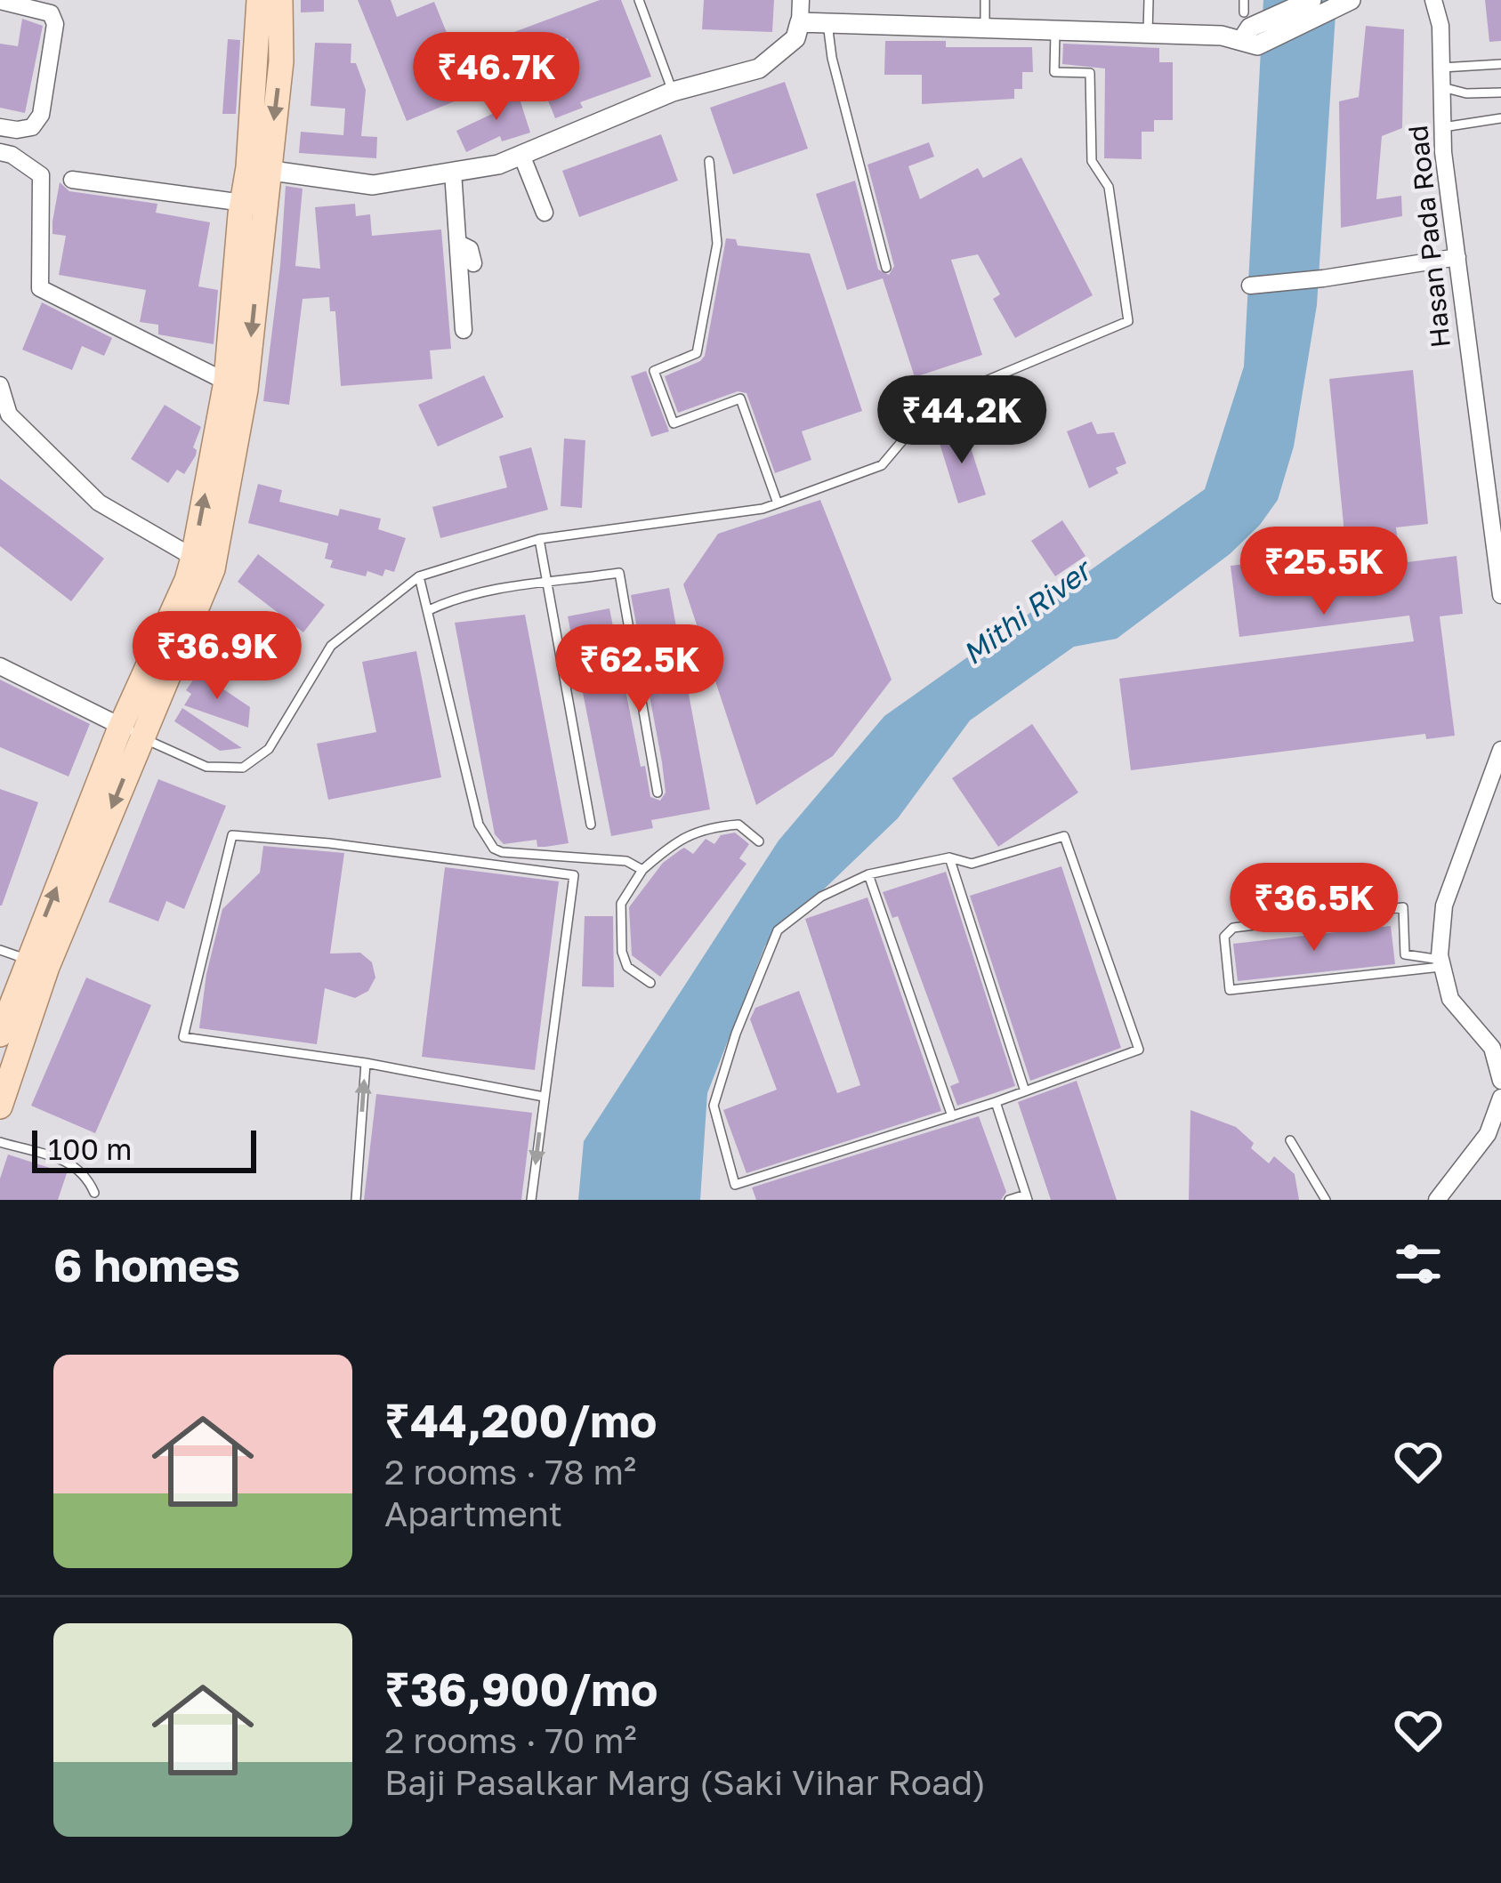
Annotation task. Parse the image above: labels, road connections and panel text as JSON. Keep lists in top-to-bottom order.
{
  "streets": {
    "street": ["Hasan Pada Road"]
  },
  "water": ["Mithi River"],
  "scale_bar": "100 m",
  "page": {
    "price": [
      "₹46.7K",
      "₹44.2K",
      "₹25.5K",
      "₹36.9K",
      "₹62.5K",
      "₹36.5K"
    ],
    "scale": "100 m",
    "heading": "6 homes",
    "list": [
      {
        "name": "₹44,200/mo",
        "note": "2 rooms · 78 m² · Apartment"
      },
      {
        "name": "₹36,900/mo",
        "note": "2 rooms · 70 m² · Baji Pasalkar Marg (Saki Vihar Road)"
      }
    ]
  }
}
